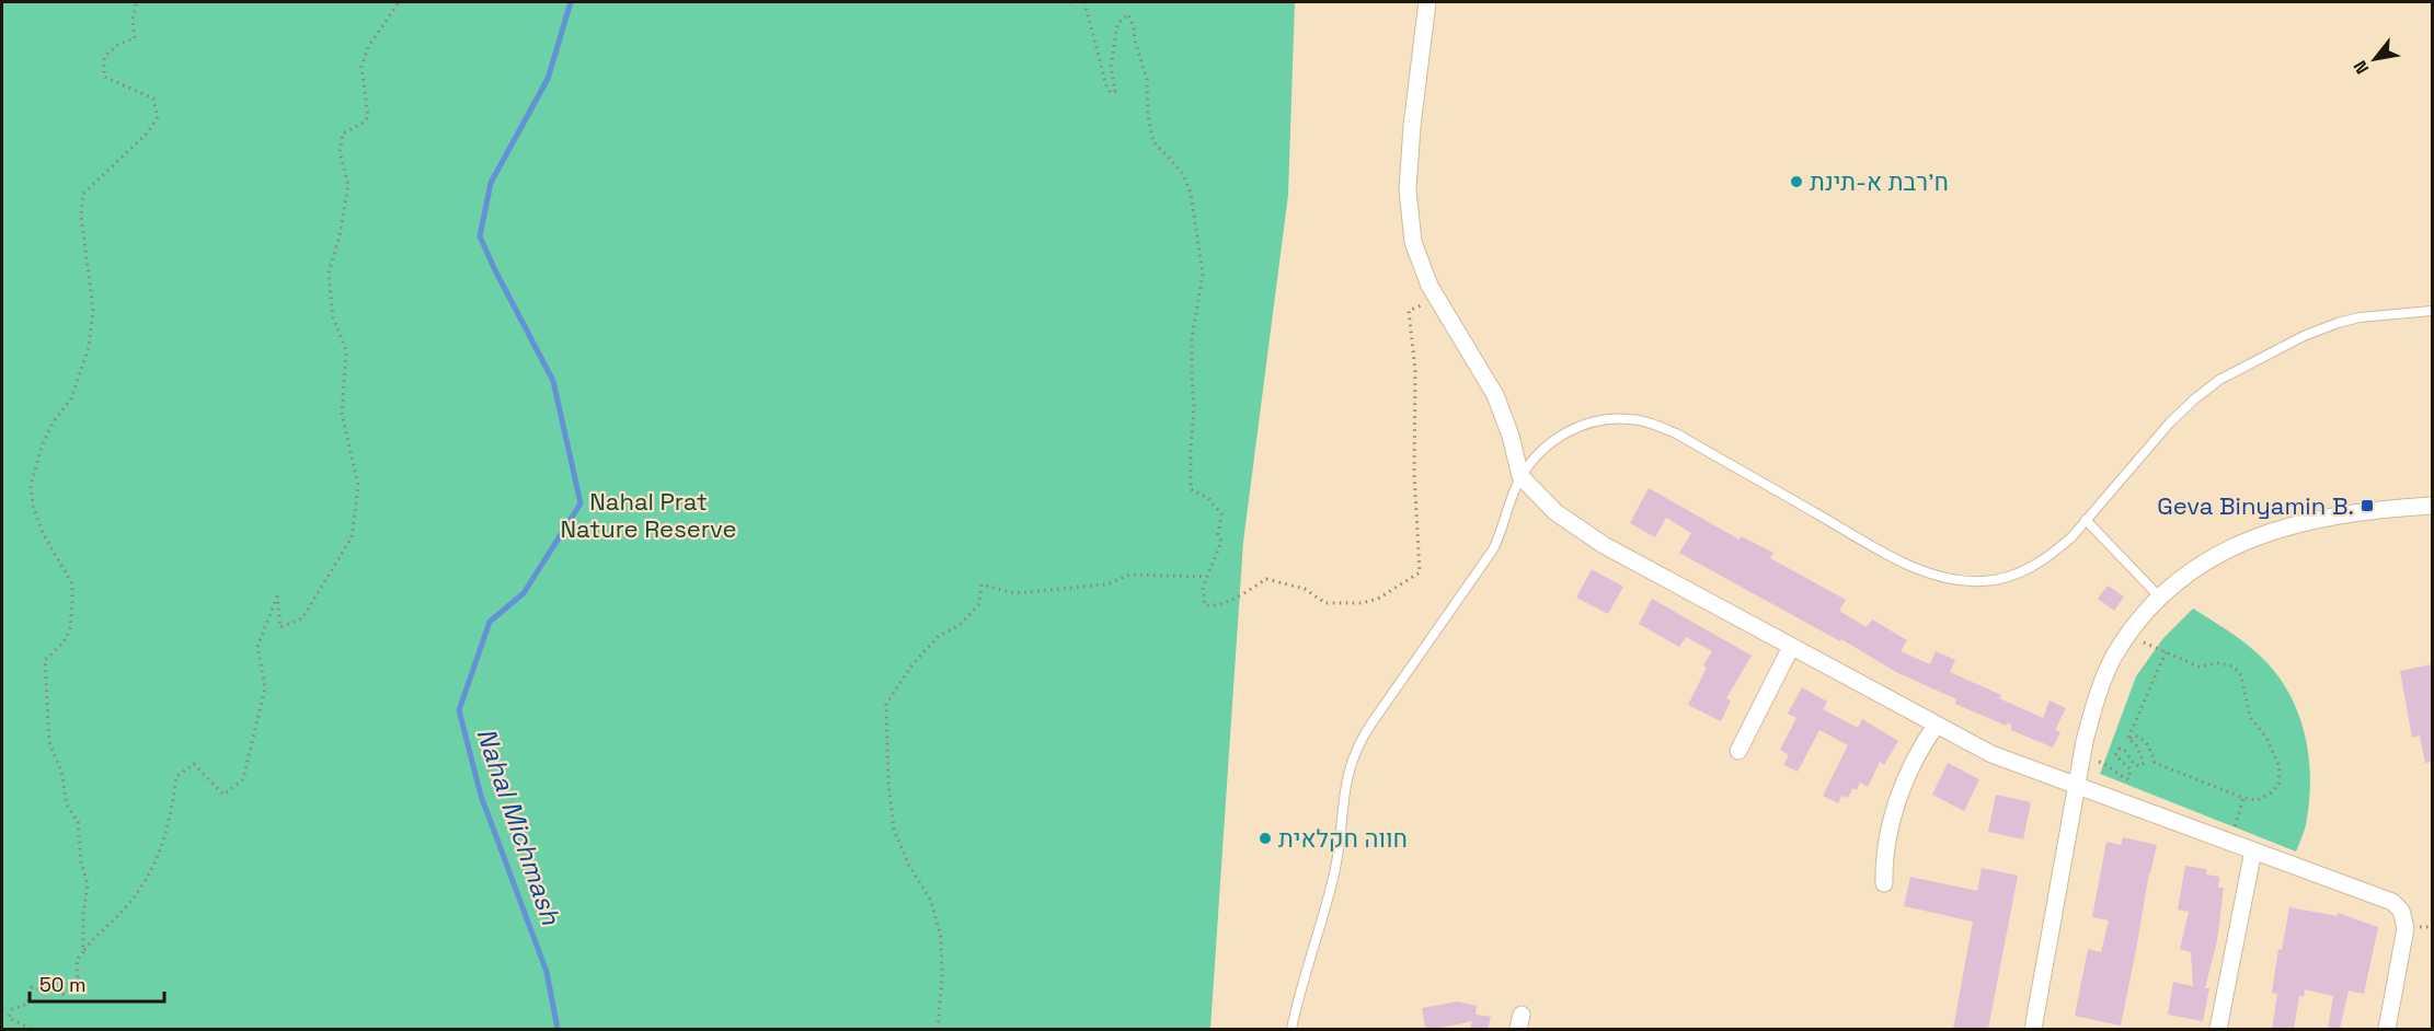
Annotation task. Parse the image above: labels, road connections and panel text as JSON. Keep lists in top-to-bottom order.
{
  "water": ["Nahal Michmash"],
  "parks": ["Nahal Prat Nature Reserve"],
  "places": {
    "other": ["ח'רבת א-תינת", "חווה חקלאית"],
    "transit": ["Geva Binyamin B."]
  },
  "scale_bar": "50 m",
  "north": "bottom left"
}
